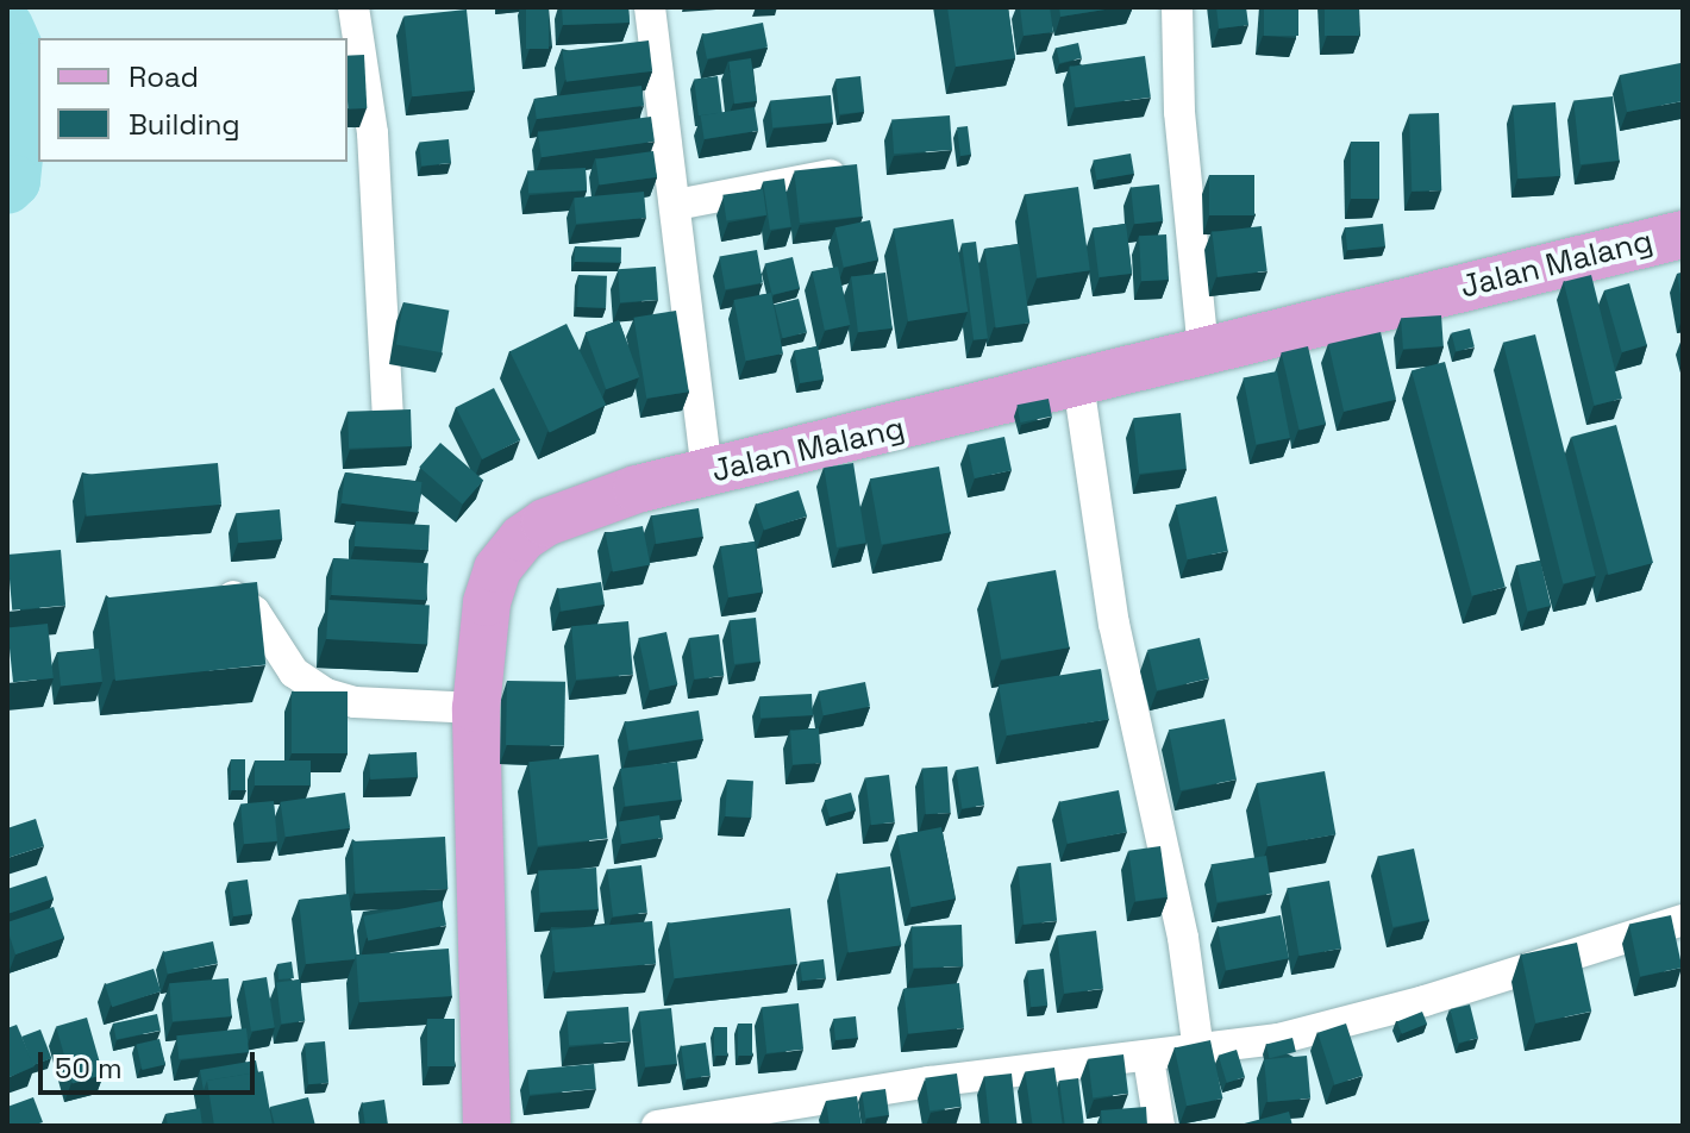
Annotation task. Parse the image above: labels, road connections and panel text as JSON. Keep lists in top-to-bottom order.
{
  "streets": {
    "main road": ["Jalan Malang"]
  },
  "legend": ["Road", "Building"],
  "scale_bar": "50 m"
}
